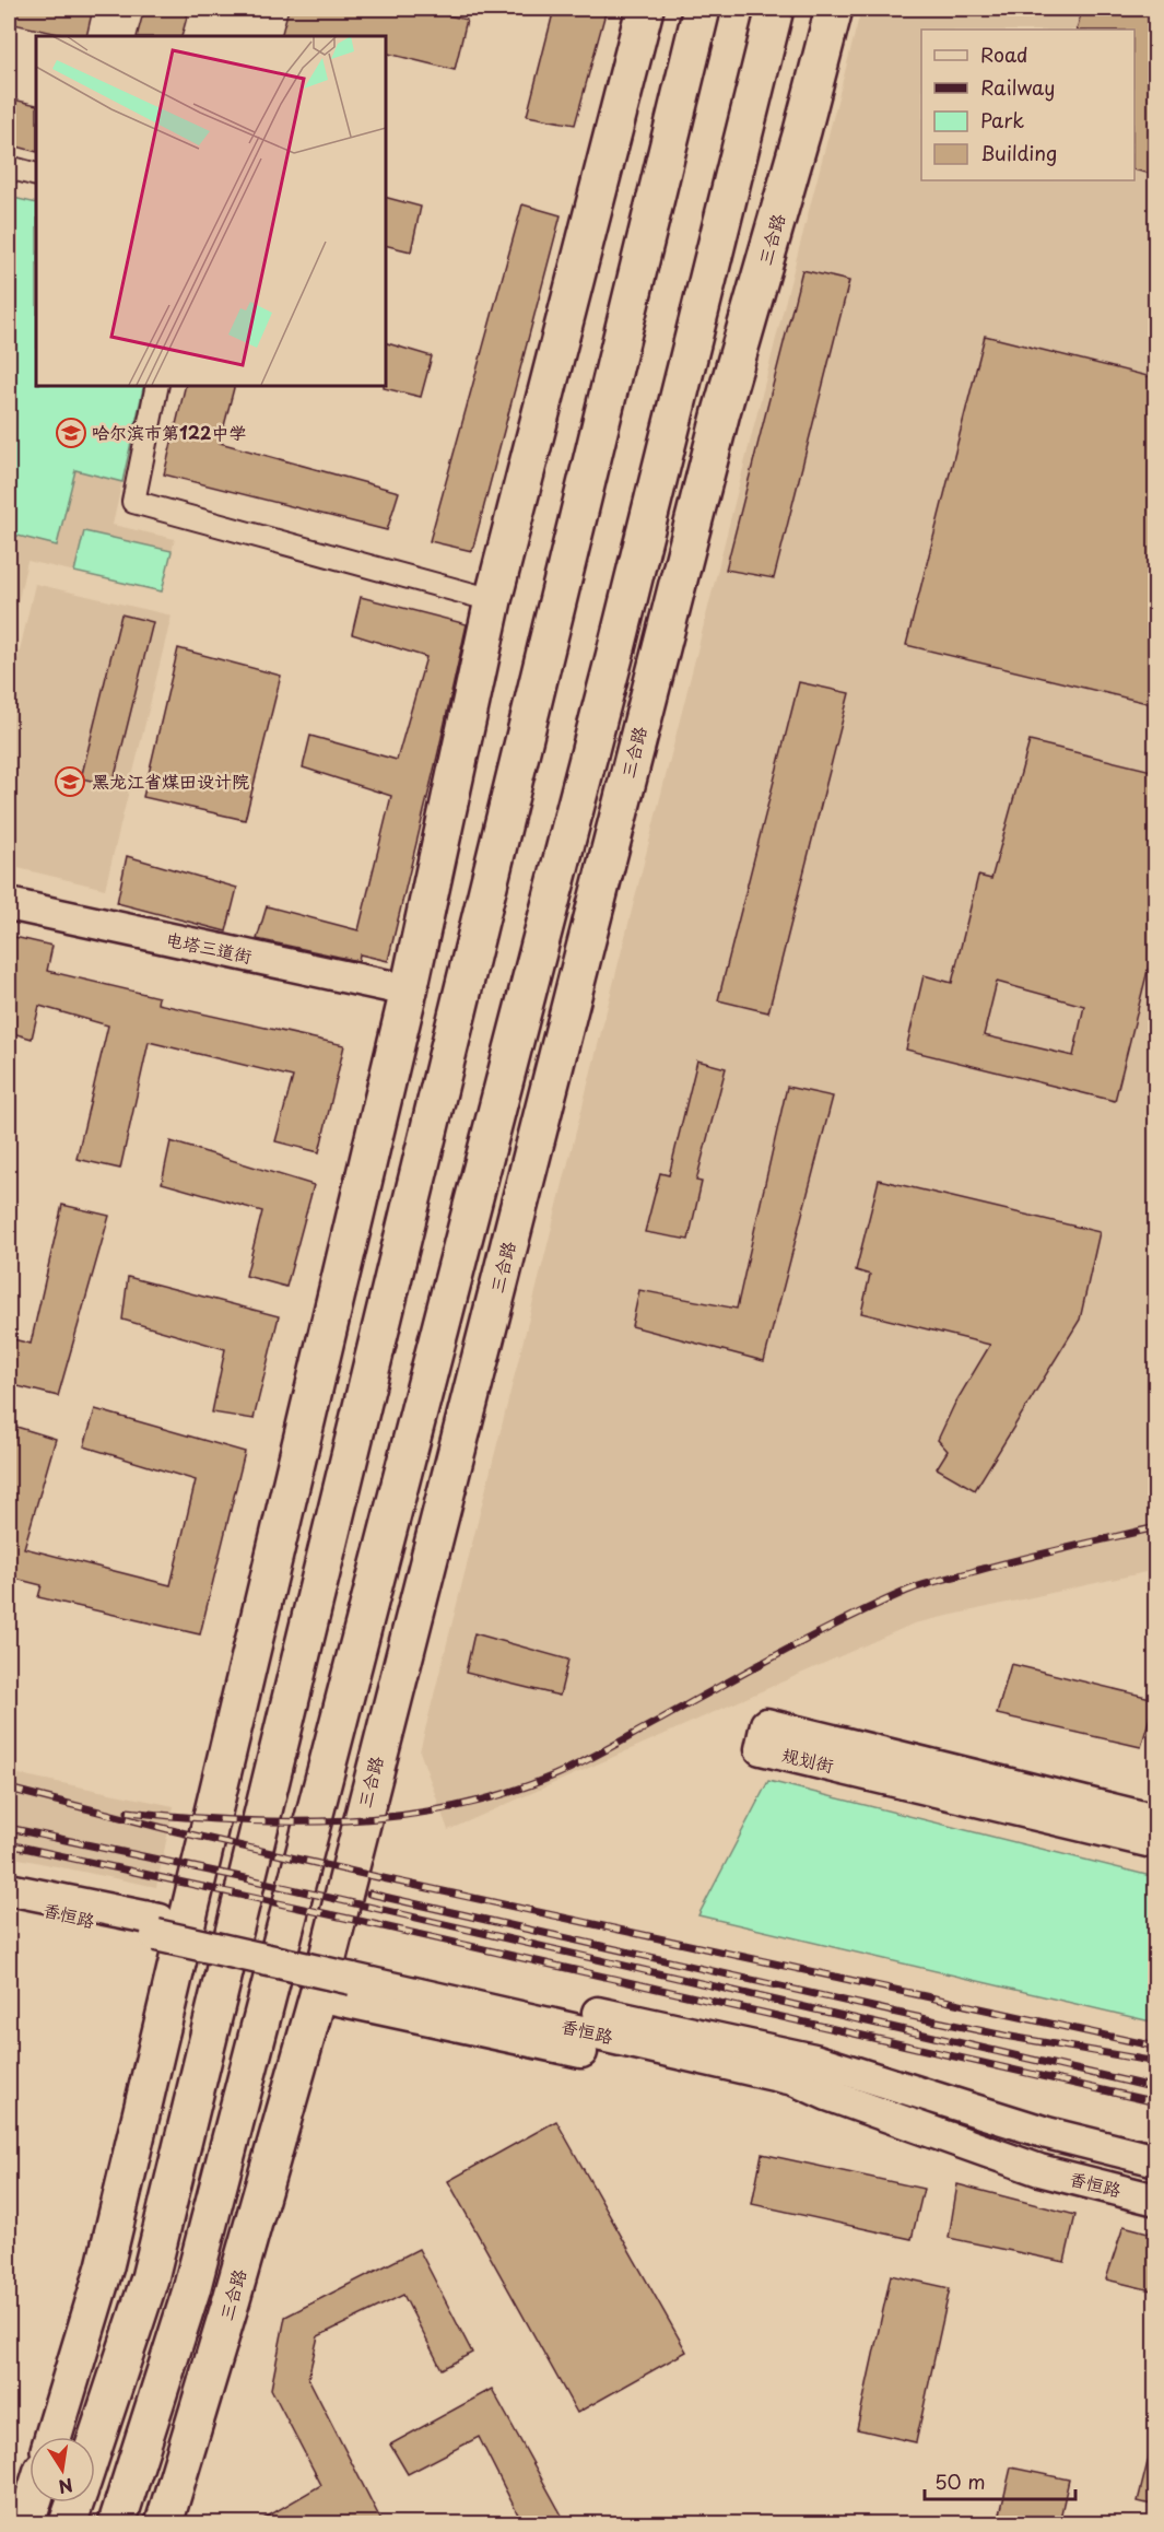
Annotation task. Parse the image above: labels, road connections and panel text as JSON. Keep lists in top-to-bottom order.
{
  "streets": {
    "highway": ["三合路"],
    "main road": ["电塔三道街", "规划街", "香恒路"]
  },
  "places": {
    "school or university": ["哈尔滨市第122中学", "黑龙江省煤田设计院"]
  },
  "legend": [
    "Road",
    "Railway",
    "Park",
    "Building"
  ],
  "scale_bar": "50 m",
  "north": "bottom"
}
